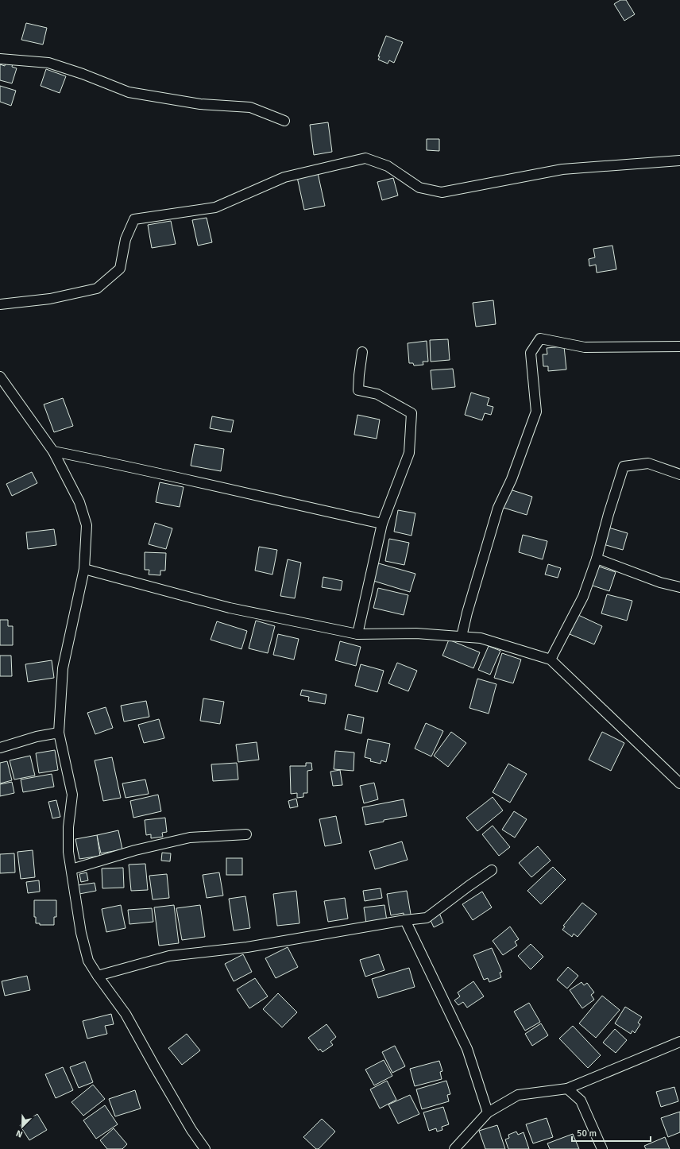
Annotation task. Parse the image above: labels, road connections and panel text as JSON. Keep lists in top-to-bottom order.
{
  "scale_bar": "50 m",
  "north": "bottom left"
}
